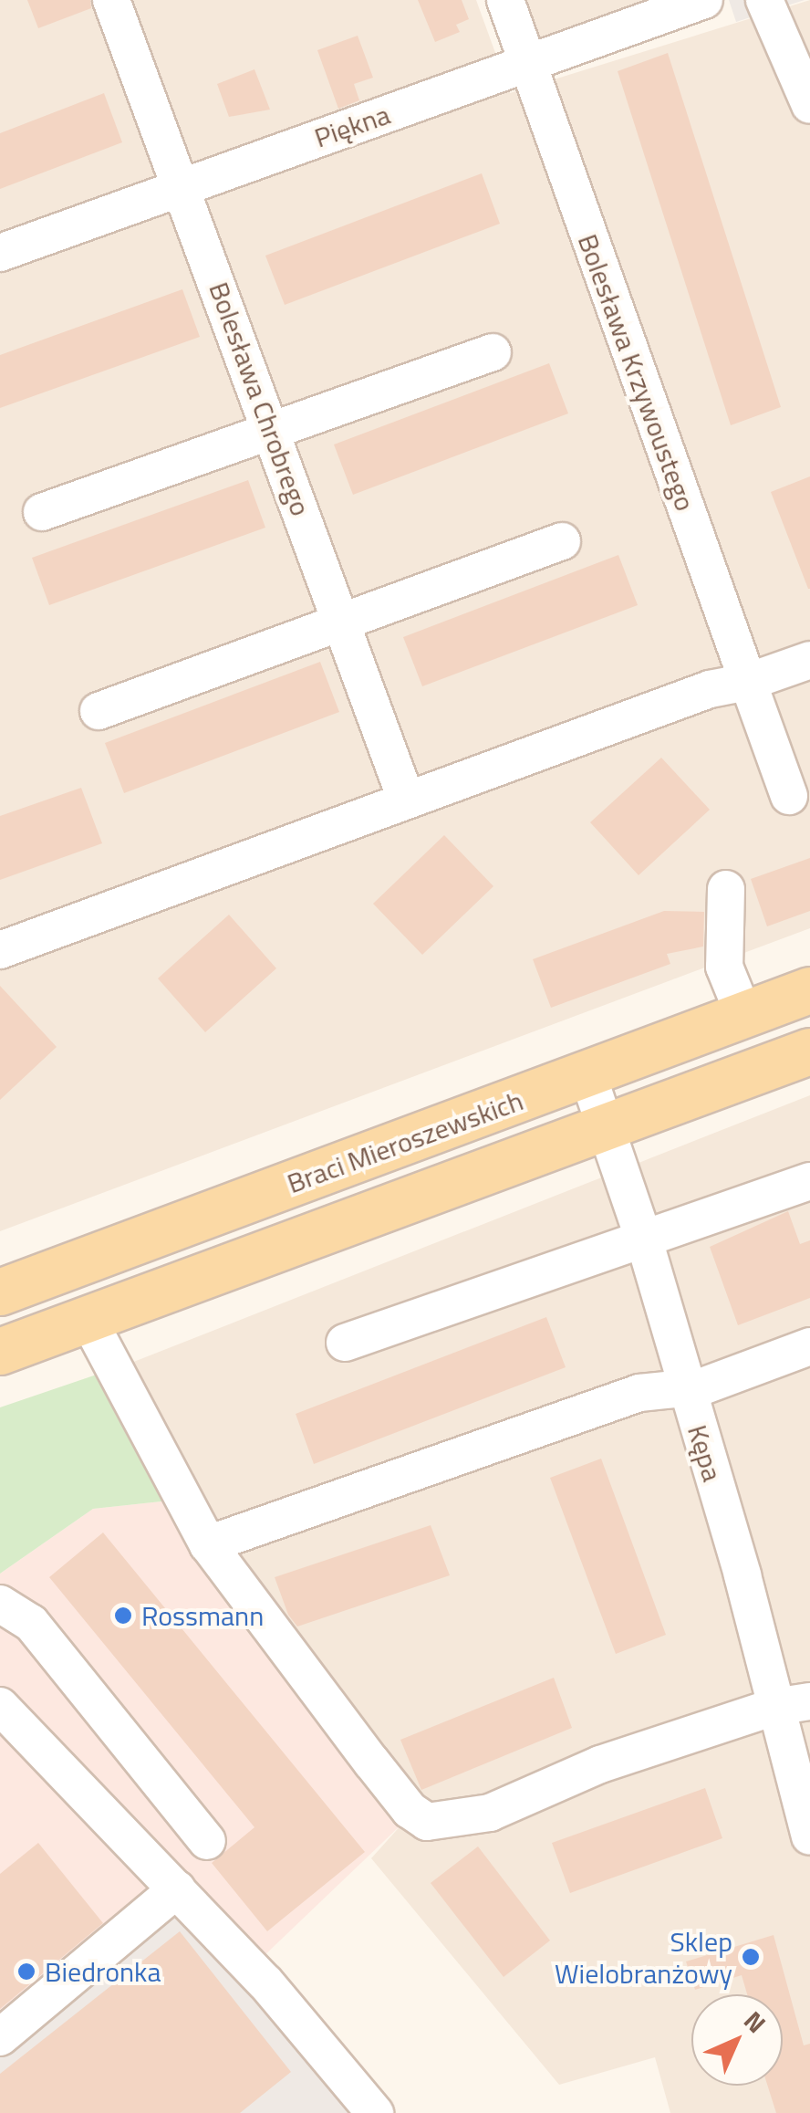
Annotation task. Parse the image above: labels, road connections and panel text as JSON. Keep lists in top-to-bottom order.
{
  "streets": {
    "main road": ["Braci Mieroszewskich"],
    "street": [
      "Piękna",
      "Bolesława Krzywoustego",
      "Bolesława Chrobrego",
      "Kępa"
    ]
  },
  "crossings": [
    ["Piękna", "Bolesława Krzywoustego"],
    ["Piękna", "Bolesława Chrobrego"],
    ["Braci Mieroszewskich", "Kępa"]
  ],
  "places": ["Rossmann", "Sklep Wielobranżowy", "Biedronka"],
  "north": "top right"
}
